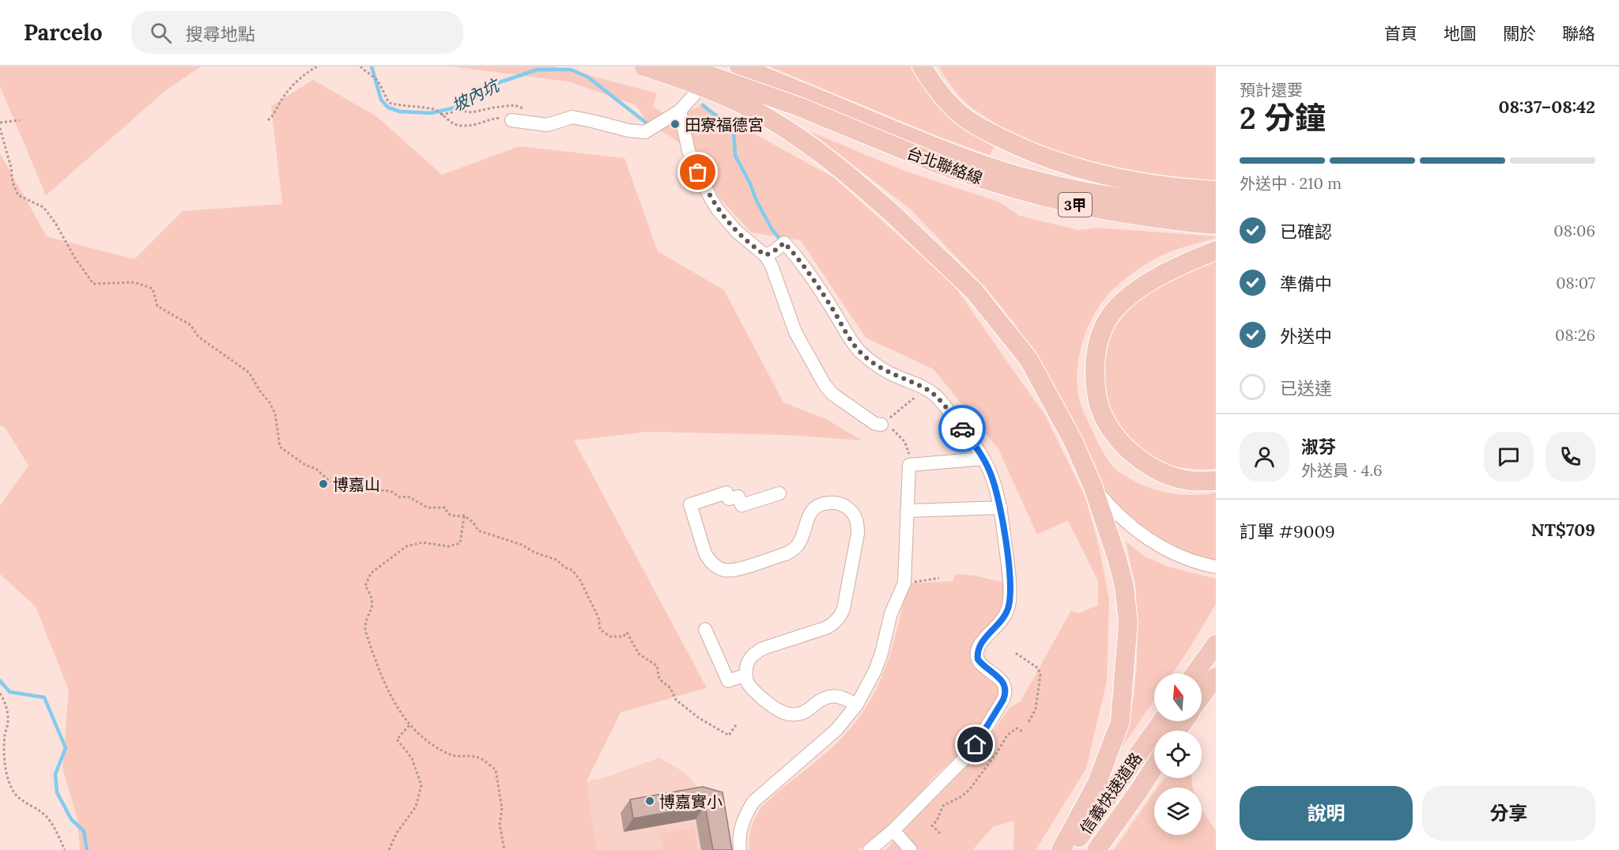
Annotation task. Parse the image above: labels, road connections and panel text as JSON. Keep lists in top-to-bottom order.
{
  "streets": {
    "highway": ["台北聯絡線", "3甲", "信義快速道路"]
  },
  "water": ["坡內坑"],
  "places": ["田寮福德宮", "博嘉山", "博嘉實小"],
  "north": "top",
  "page": {
    "header": "Parcelo",
    "search": "搜尋地點",
    "nav": [
      "首頁",
      "地圖",
      "關於",
      "聯絡"
    ],
    "heading": ["2 分鐘", "預計還要", "08:37–08:42"],
    "panel": [
      "淑芬",
      "外送員 · 4.6",
      "訂單 #9009",
      "NT$709"
    ],
    "bar": "外送中 · 210 m",
    "list": [
      ["已確認", "08:06"],
      ["準備中", "08:07"],
      ["外送中", "08:26"],
      "已送達"
    ],
    "buttons": ["說明", "分享"]
  }
}
